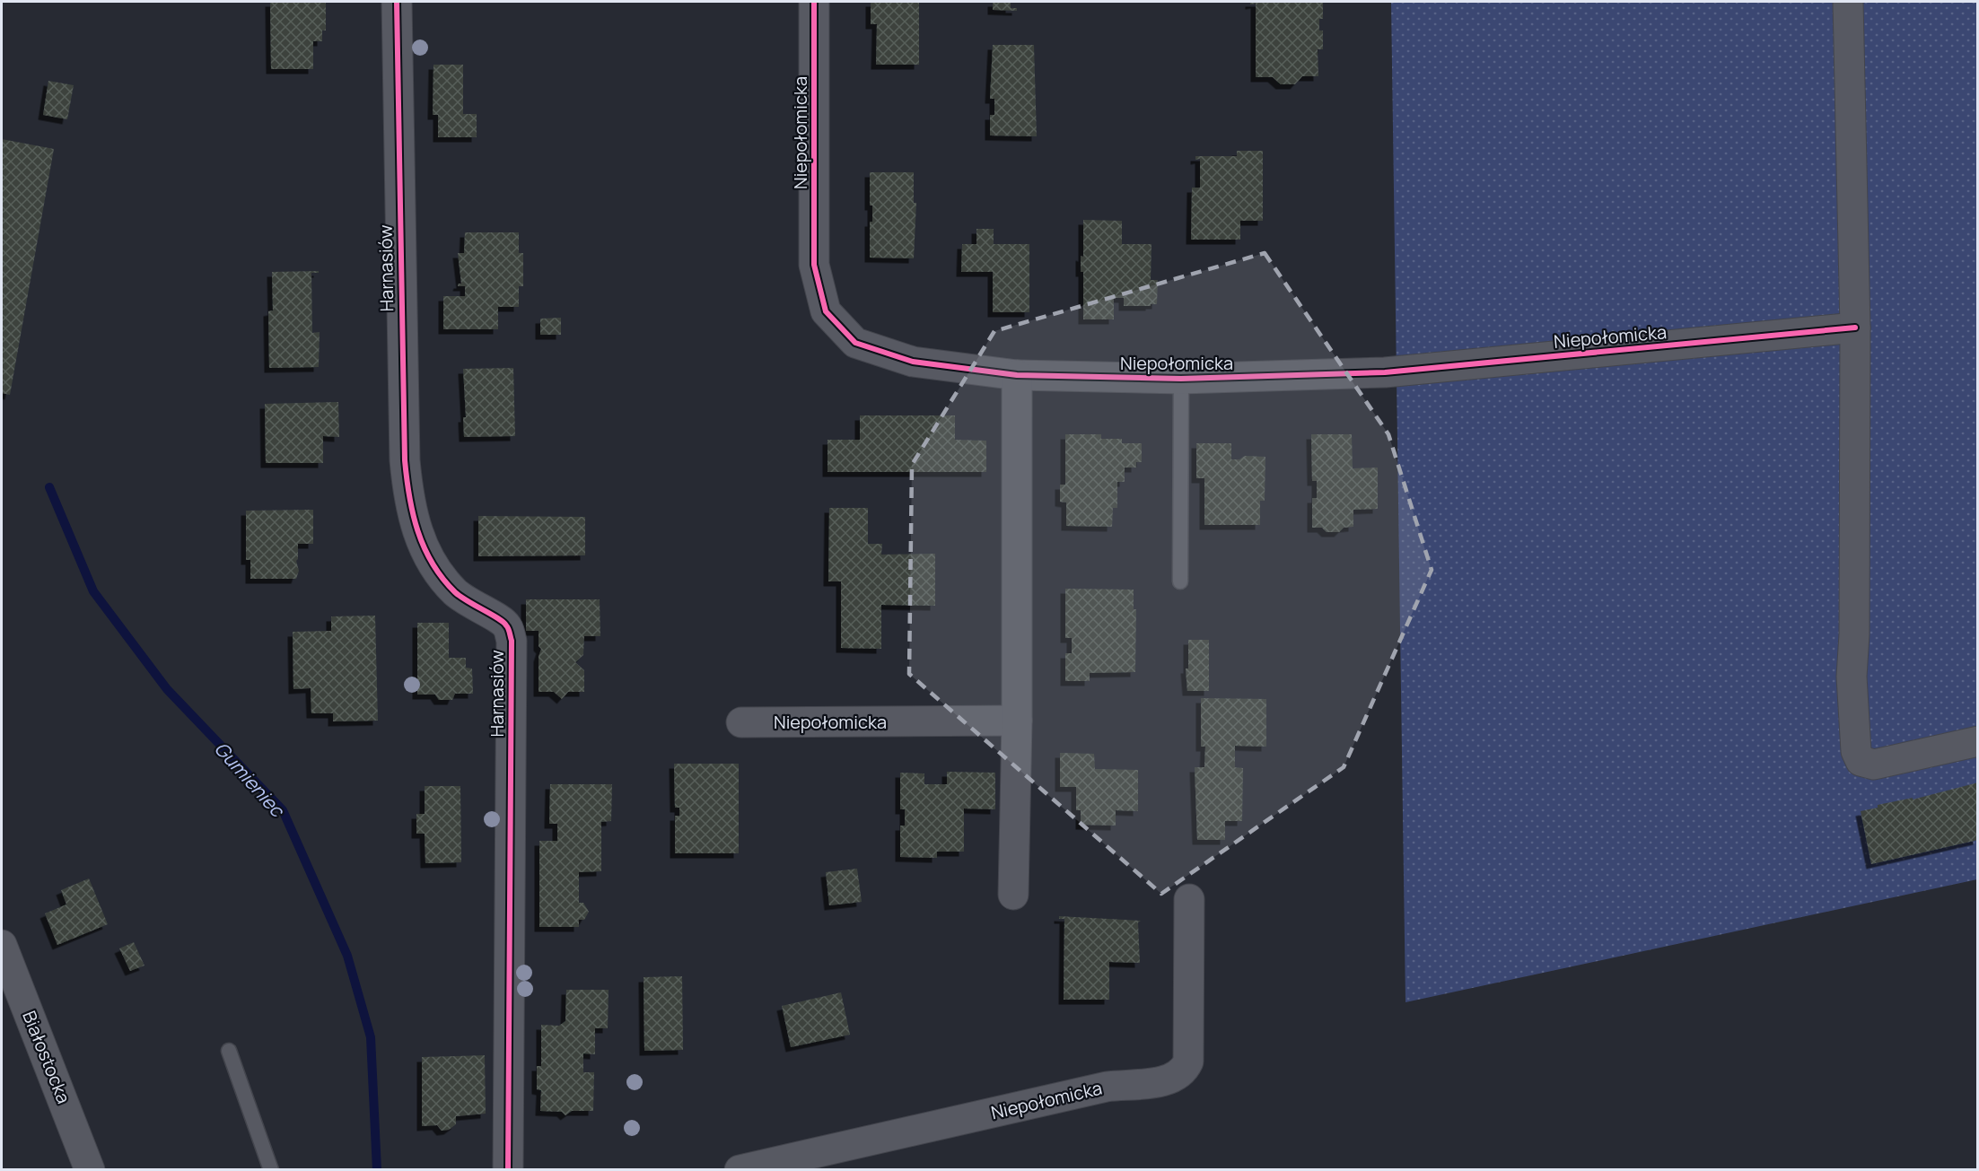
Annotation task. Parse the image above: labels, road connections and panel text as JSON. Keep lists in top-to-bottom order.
{
  "streets": {
    "street": ["Niepołomicka", "Harnasiów", "Białostocka"]
  },
  "water": ["Gumieniec"]
}
